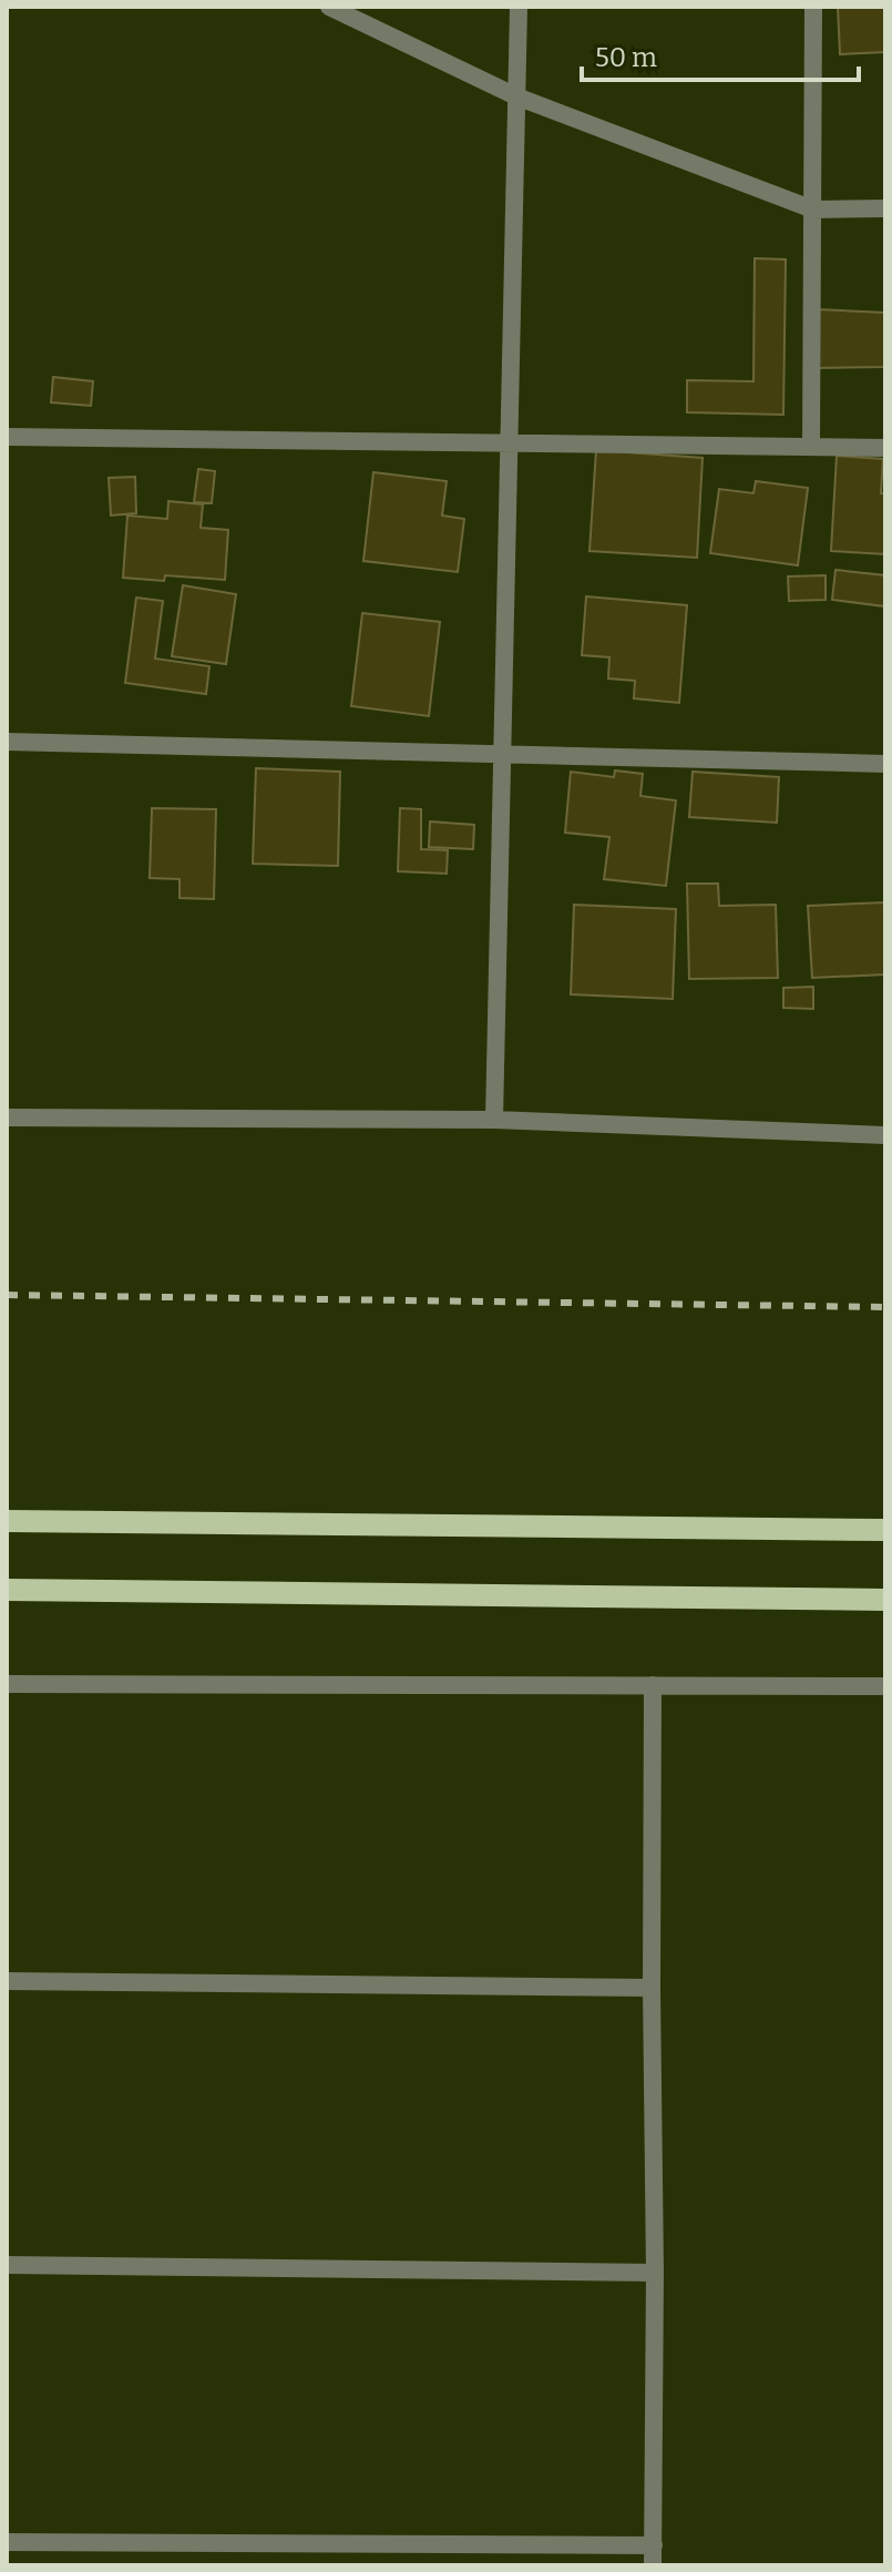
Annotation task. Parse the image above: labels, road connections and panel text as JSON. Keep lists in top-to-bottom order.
{
  "scale_bar": "50 m"
}
